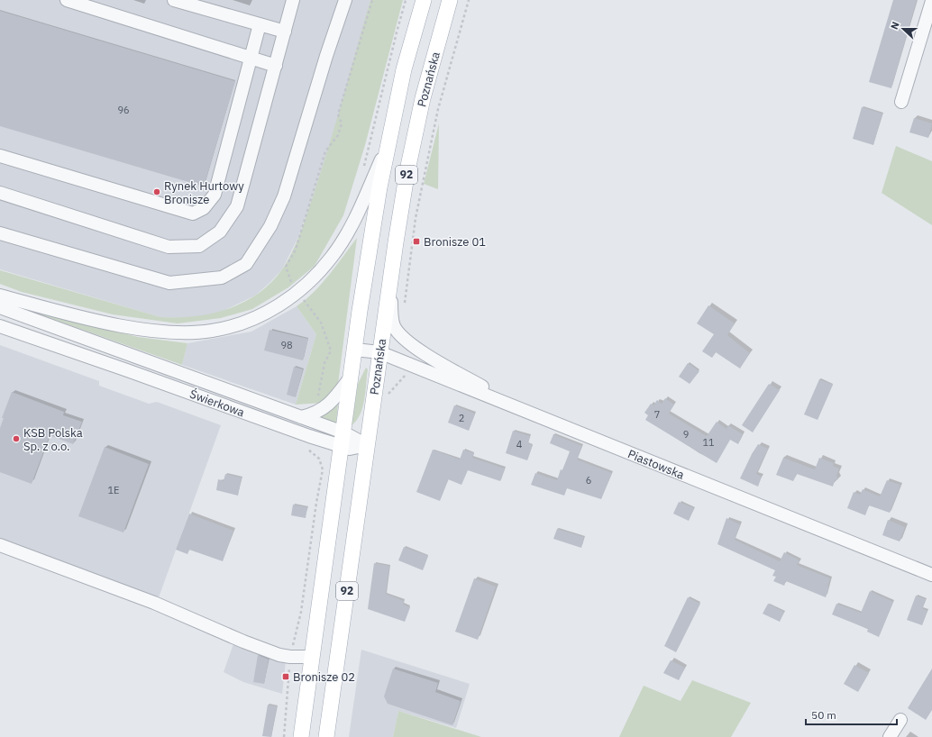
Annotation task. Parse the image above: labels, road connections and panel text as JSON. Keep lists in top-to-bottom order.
{
  "streets": {
    "main road": ["Poznańska", "92"],
    "street": ["Świerkowa", "Piastowska"]
  },
  "crossings": [
    ["Poznańska", "Świerkowa"],
    ["Poznańska", "Piastowska"]
  ],
  "places": {
    "other": ["Rynek Hurtowy Bronisze", "KSB Polska Sp. z o.o."],
    "transit": ["Bronisze 01", "Bronisze 02"]
  },
  "house_numbers": [
    "96",
    "98",
    "7",
    "2",
    "9",
    "11",
    "4",
    "6",
    "1E"
  ],
  "scale_bar": "50 m",
  "north": "left"
}
